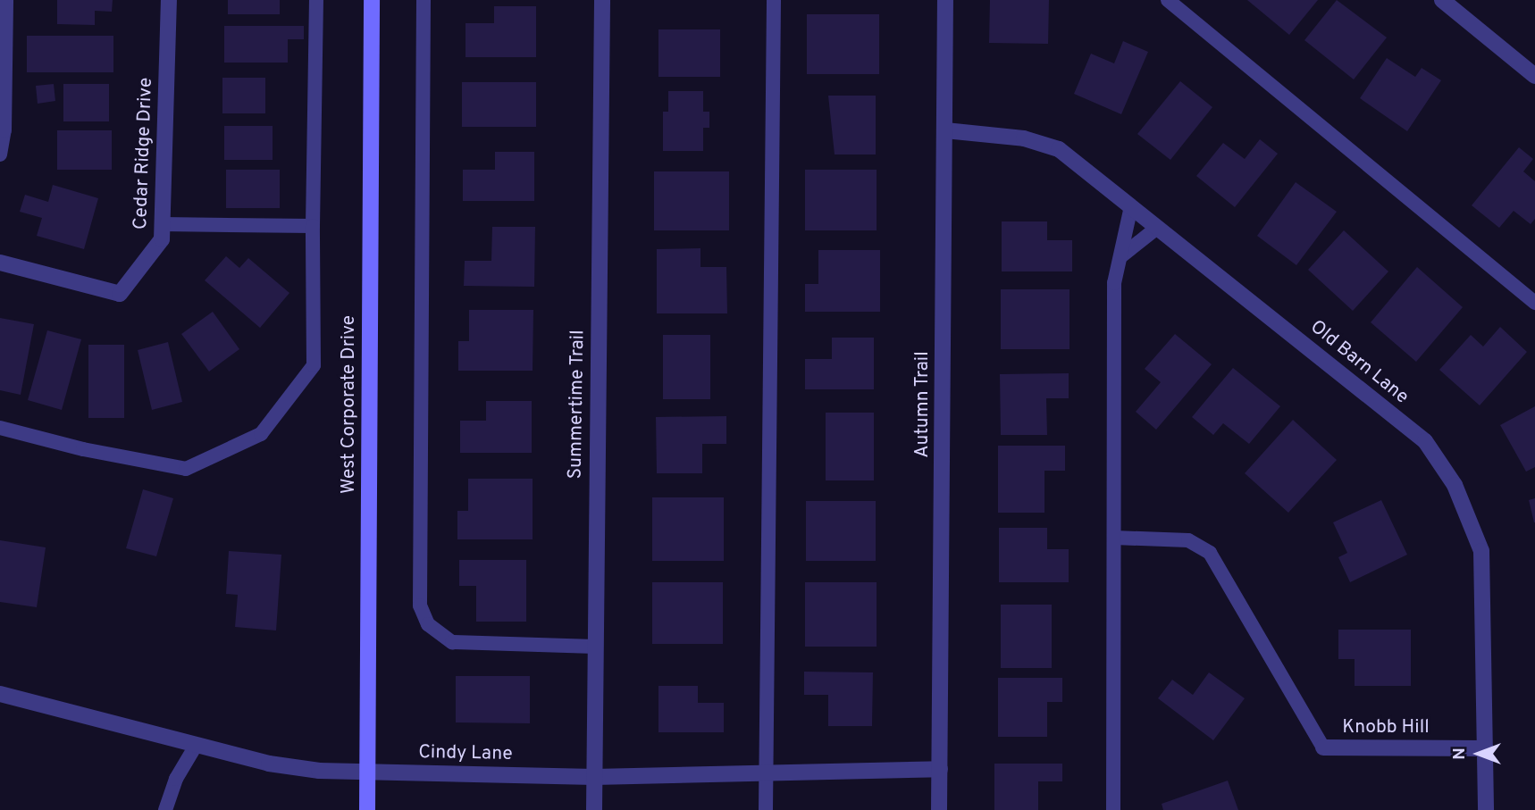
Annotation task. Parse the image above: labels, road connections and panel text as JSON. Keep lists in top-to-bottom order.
{
  "streets": {
    "street": [
      "Cedar Ridge Drive",
      "Old Barn Lane",
      "West Corporate Drive",
      "Summertime Trail",
      "Autumn Trail",
      "Knobb Hill",
      "Cindy Lane"
    ]
  },
  "crossings": [
    ["Old Barn Lane", "Autumn Trail"],
    ["Old Barn Lane", "Knobb Hill"],
    ["West Corporate Drive", "Cindy Lane"],
    ["Summertime Trail", "Cindy Lane"],
    ["Autumn Trail", "Cindy Lane"]
  ],
  "north": "left"
}
